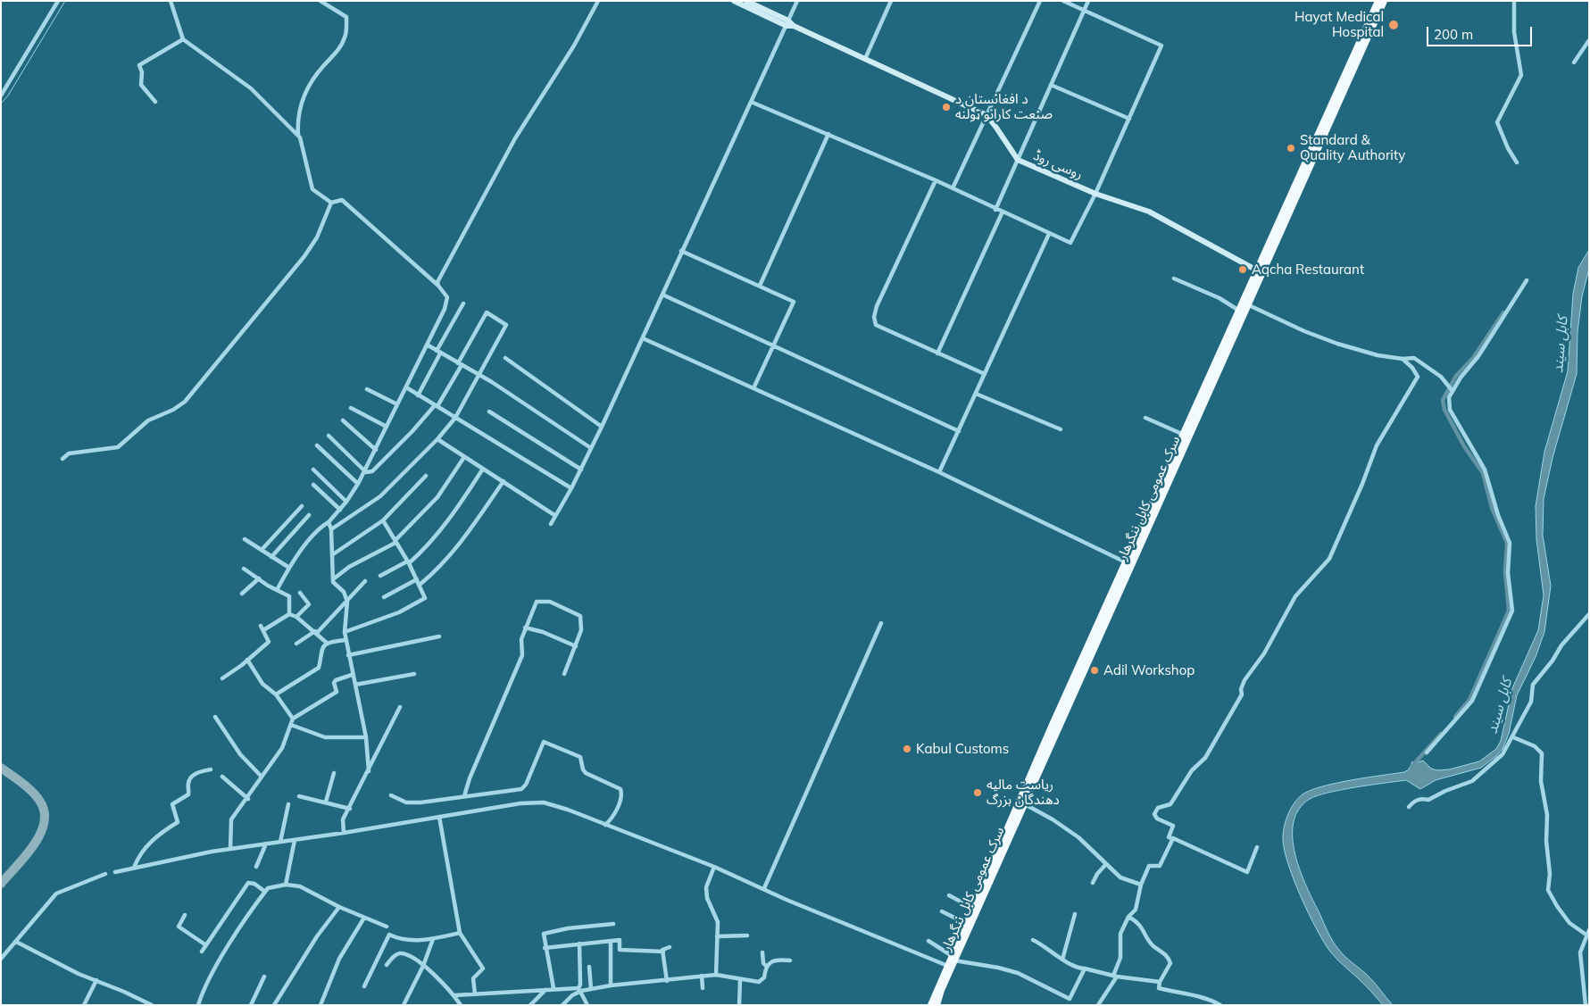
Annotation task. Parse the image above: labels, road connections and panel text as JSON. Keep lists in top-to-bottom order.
{
  "streets": {
    "highway": ["سرک عمومی کابل ننگرهار"],
    "main road": ["روسی روڈ"]
  },
  "crossings": [
    ["روسی روڈ", "سرک عمومی کابل ننگرهار"]
  ],
  "water": ["کابل سيند"],
  "places": [
    "Hayat Medical Hospital",
    "د افغانستان د صنعت کارانو ټولنه",
    "Standard & Quality Authority",
    "Aqcha Restaurant",
    "Adil Workshop",
    "Kabul Customs",
    "ریاست مالیه دهندگان بزرگ"
  ],
  "scale_bar": "200 m"
}
